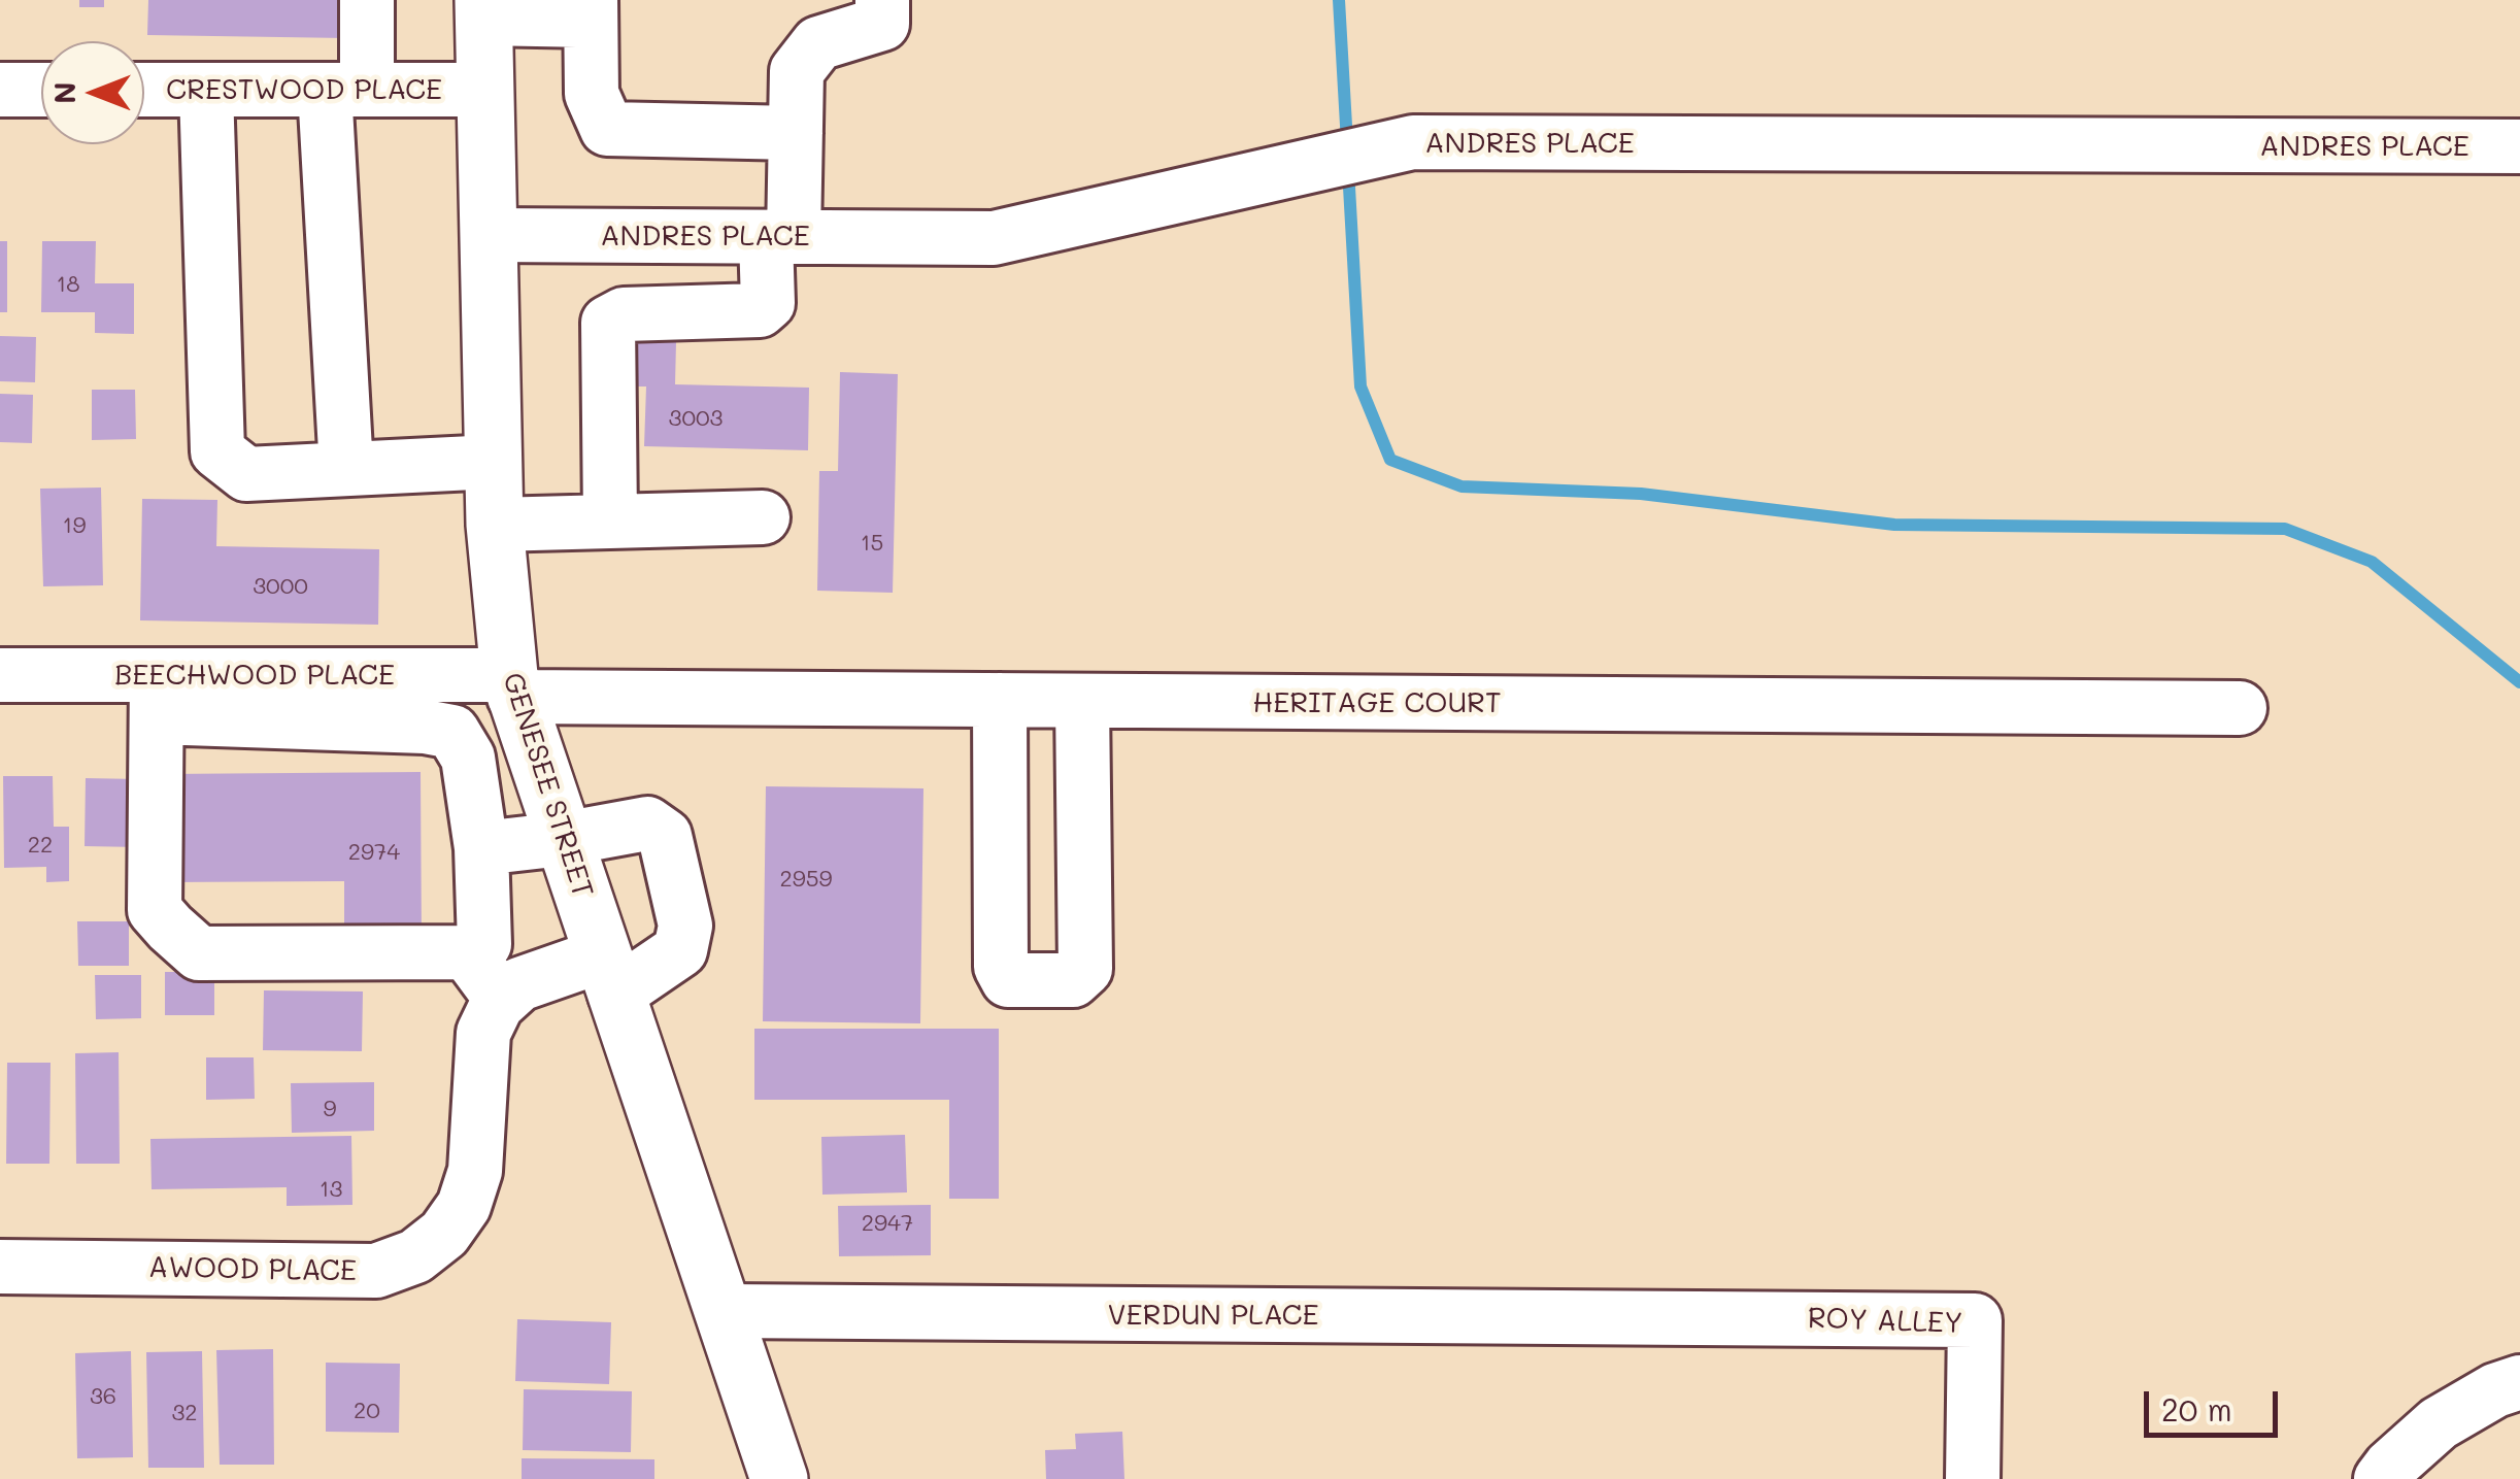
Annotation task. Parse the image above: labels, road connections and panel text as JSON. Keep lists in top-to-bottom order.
{
  "streets": {
    "main road": ["GENESEE STREET"],
    "street": [
      "CRESTWOOD PLACE",
      "ANDRES PLACE",
      "BEECHWOOD PLACE",
      "HERITAGE COURT",
      "AWOOD PLACE",
      "VERDUN PLACE",
      "ROY ALLEY"
    ]
  },
  "crossings": [
    ["CRESTWOOD PLACE", "GENESEE STREET"],
    ["ANDRES PLACE", "GENESEE STREET"],
    ["BEECHWOOD PLACE", "HERITAGE COURT"],
    ["BEECHWOOD PLACE", "GENESEE STREET"],
    ["HERITAGE COURT", "GENESEE STREET"],
    ["GENESEE STREET", "VERDUN PLACE"],
    ["VERDUN PLACE", "ROY ALLEY"]
  ],
  "house_numbers": [
    "18",
    "3003",
    "19",
    "15",
    "3000",
    "22",
    "2974",
    "2959",
    "9",
    "13",
    "2947",
    "36",
    "20",
    "32"
  ],
  "scale_bar": "20 m",
  "north": "left"
}
